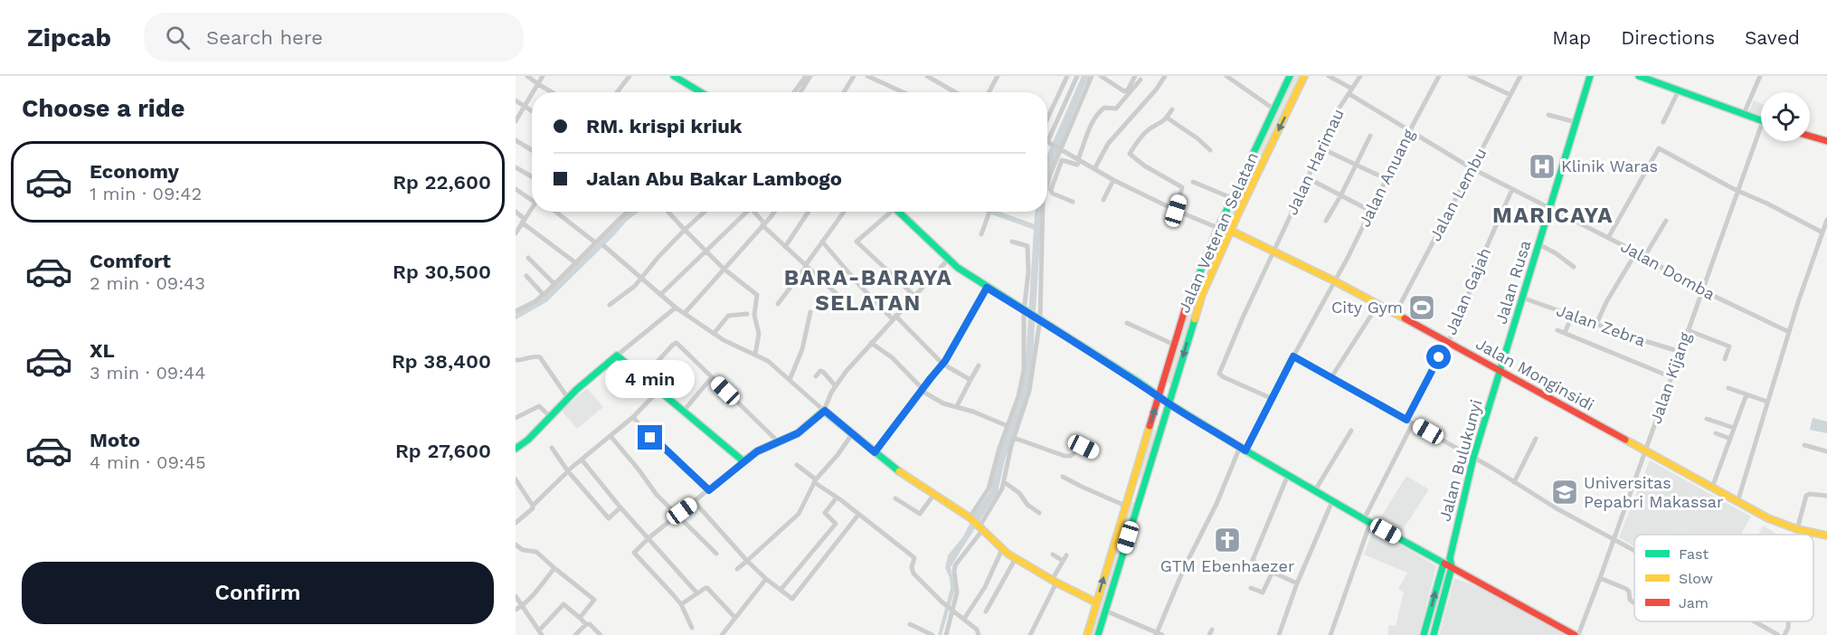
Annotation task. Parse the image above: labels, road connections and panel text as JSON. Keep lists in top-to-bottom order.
{
  "streets": {
    "main road": [
      "Jalan Veteran Selatan",
      "Jalan Rusa",
      "Jalan Monginsidi",
      "Jalan Bulukunyi"
    ],
    "street": [
      "Jalan Harimau",
      "Jalan Anuang",
      "Jalan Lembu",
      "Jalan Domba",
      "Jalan Gajah",
      "Jalan Zebra",
      "Jalan Kijang"
    ]
  },
  "crossings": [
    ["Jalan Harimau", "Jalan Anuang"],
    ["Jalan Harimau", "Jalan Domba"],
    ["Jalan Harimau", "Jalan Monginsidi"],
    ["Jalan Anuang", "Jalan Domba"],
    ["Jalan Anuang", "Jalan Monginsidi"],
    ["Jalan Lembu", "Jalan Domba"],
    ["Jalan Lembu", "Jalan Monginsidi"],
    ["Jalan Veteran Selatan", "Jalan Monginsidi"],
    ["Jalan Domba", "Jalan Rusa"],
    ["Jalan Domba", "Jalan Gajah"],
    ["Jalan Domba", "Jalan Kijang"],
    ["Jalan Rusa", "Jalan Zebra"],
    ["Jalan Rusa", "Jalan Monginsidi"],
    ["Jalan Rusa", "Jalan Bulukunyi"],
    ["Jalan Gajah", "Jalan Monginsidi"],
    ["Jalan Zebra", "Jalan Kijang"],
    ["Jalan Monginsidi", "Jalan Kijang"],
    ["Jalan Monginsidi", "Jalan Bulukunyi"]
  ],
  "districts": ["MARICAYA", "BARA-BARAYA SELATAN"],
  "places": {
    "hospital": ["Klinik Waras"],
    "sports": ["City Gym"],
    "school or university": ["Universitas Pepabri Makassar"],
    "church": ["GTM Ebenhaezer"]
  },
  "legend": ["Fast", "Slow", "Jam"],
  "page": {
    "header": "Zipcab",
    "search": "Search here",
    "nav": ["Map", "Directions", "Saved"],
    "heading": "Choose a ride",
    "banner": ["RM. krispi kriuk", "Jalan Abu Bakar Lambogo"],
    "list": [
      {
        "name": "Economy",
        "note": "1 min · 09:42",
        "value": "Rp 22,600"
      },
      {
        "name": "Comfort",
        "note": "2 min · 09:43",
        "value": "Rp 30,500"
      },
      {
        "name": "XL",
        "note": "3 min · 09:44",
        "value": "Rp 38,400"
      },
      {
        "name": "Moto",
        "note": "4 min · 09:45",
        "value": "Rp 27,600"
      }
    ],
    "bubble": "4 min",
    "buttons": "Confirm"
  }
}
